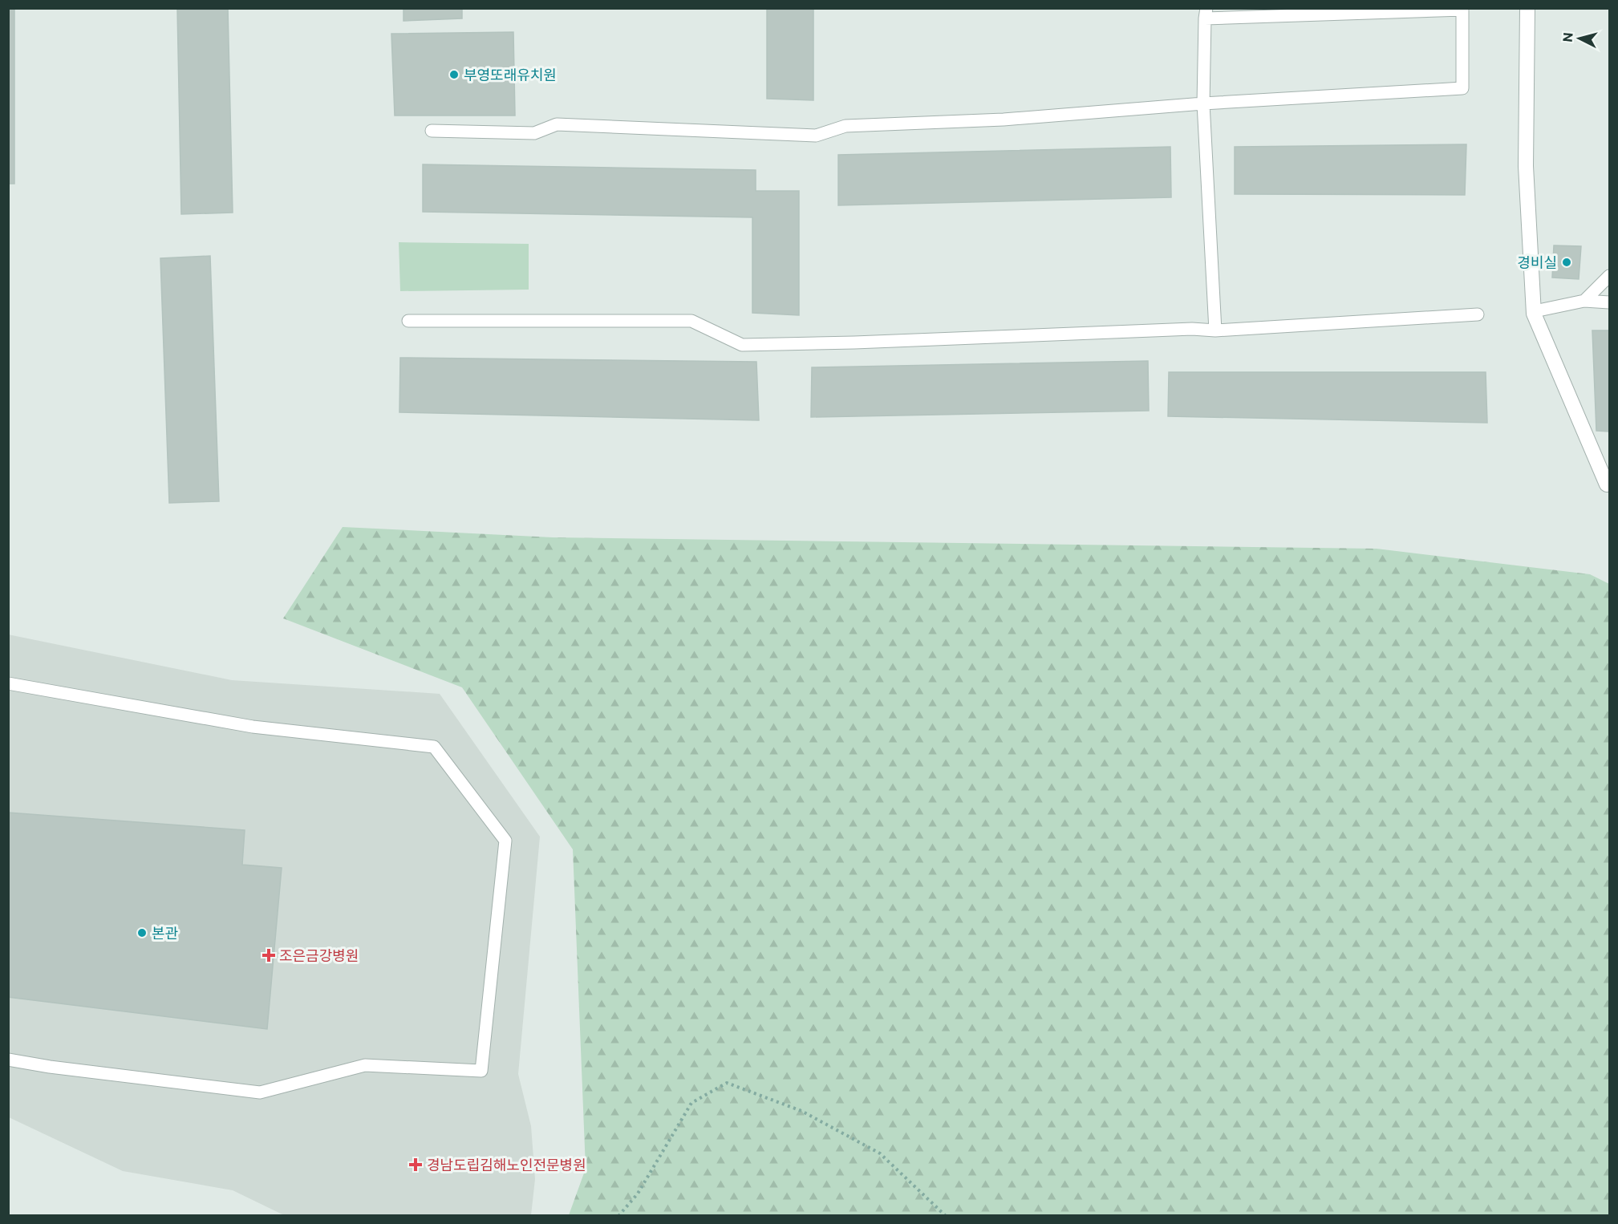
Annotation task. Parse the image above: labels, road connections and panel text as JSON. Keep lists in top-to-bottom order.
{
  "places": {
    "other": ["부영또래유치원", "경비실", "본관"],
    "health": ["조은금강병원", "경남도립김해노인전문병원"]
  },
  "north": "left"
}
